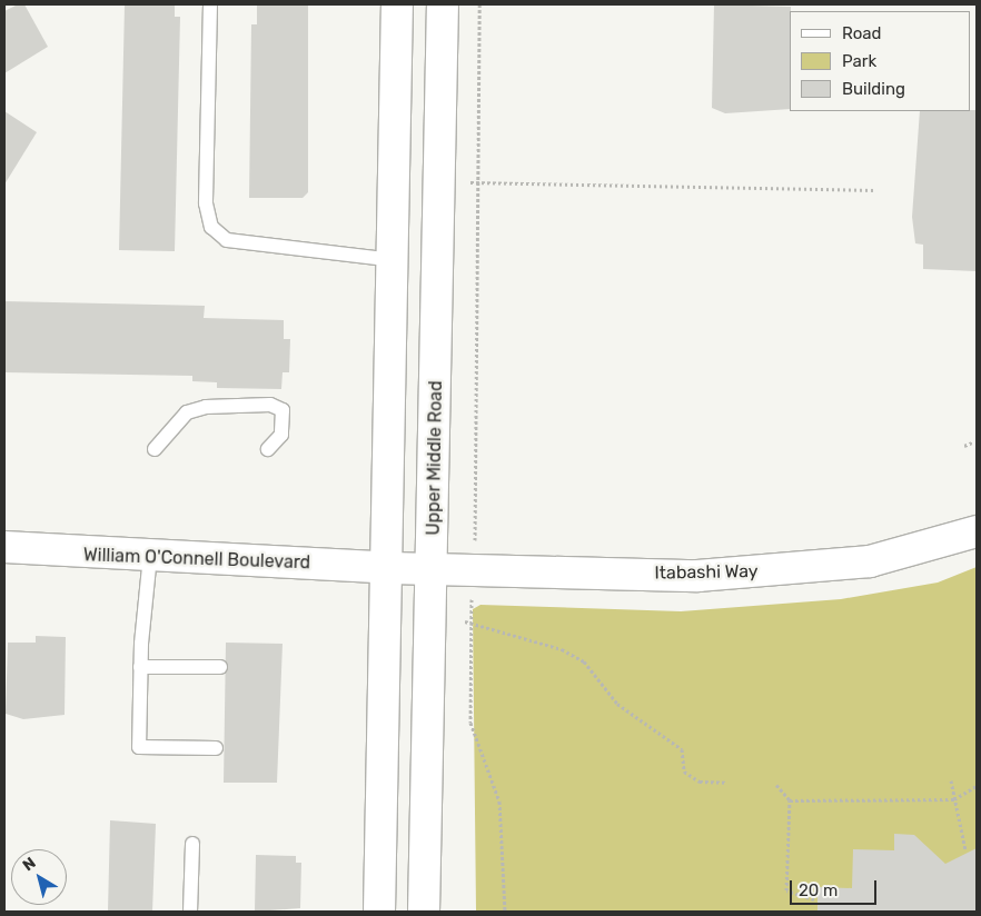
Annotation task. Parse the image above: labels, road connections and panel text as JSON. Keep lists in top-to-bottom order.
{
  "streets": {
    "main road": ["Upper Middle Road", "William O'Connell Boulevard", "Itabashi Way"]
  },
  "crossings": [
    ["Upper Middle Road", "William O'Connell Boulevard"],
    ["Upper Middle Road", "Itabashi Way"],
    ["William O'Connell Boulevard", "Itabashi Way"]
  ],
  "legend": ["Road", "Park", "Building"],
  "scale_bar": "20 m",
  "north": "top left"
}
